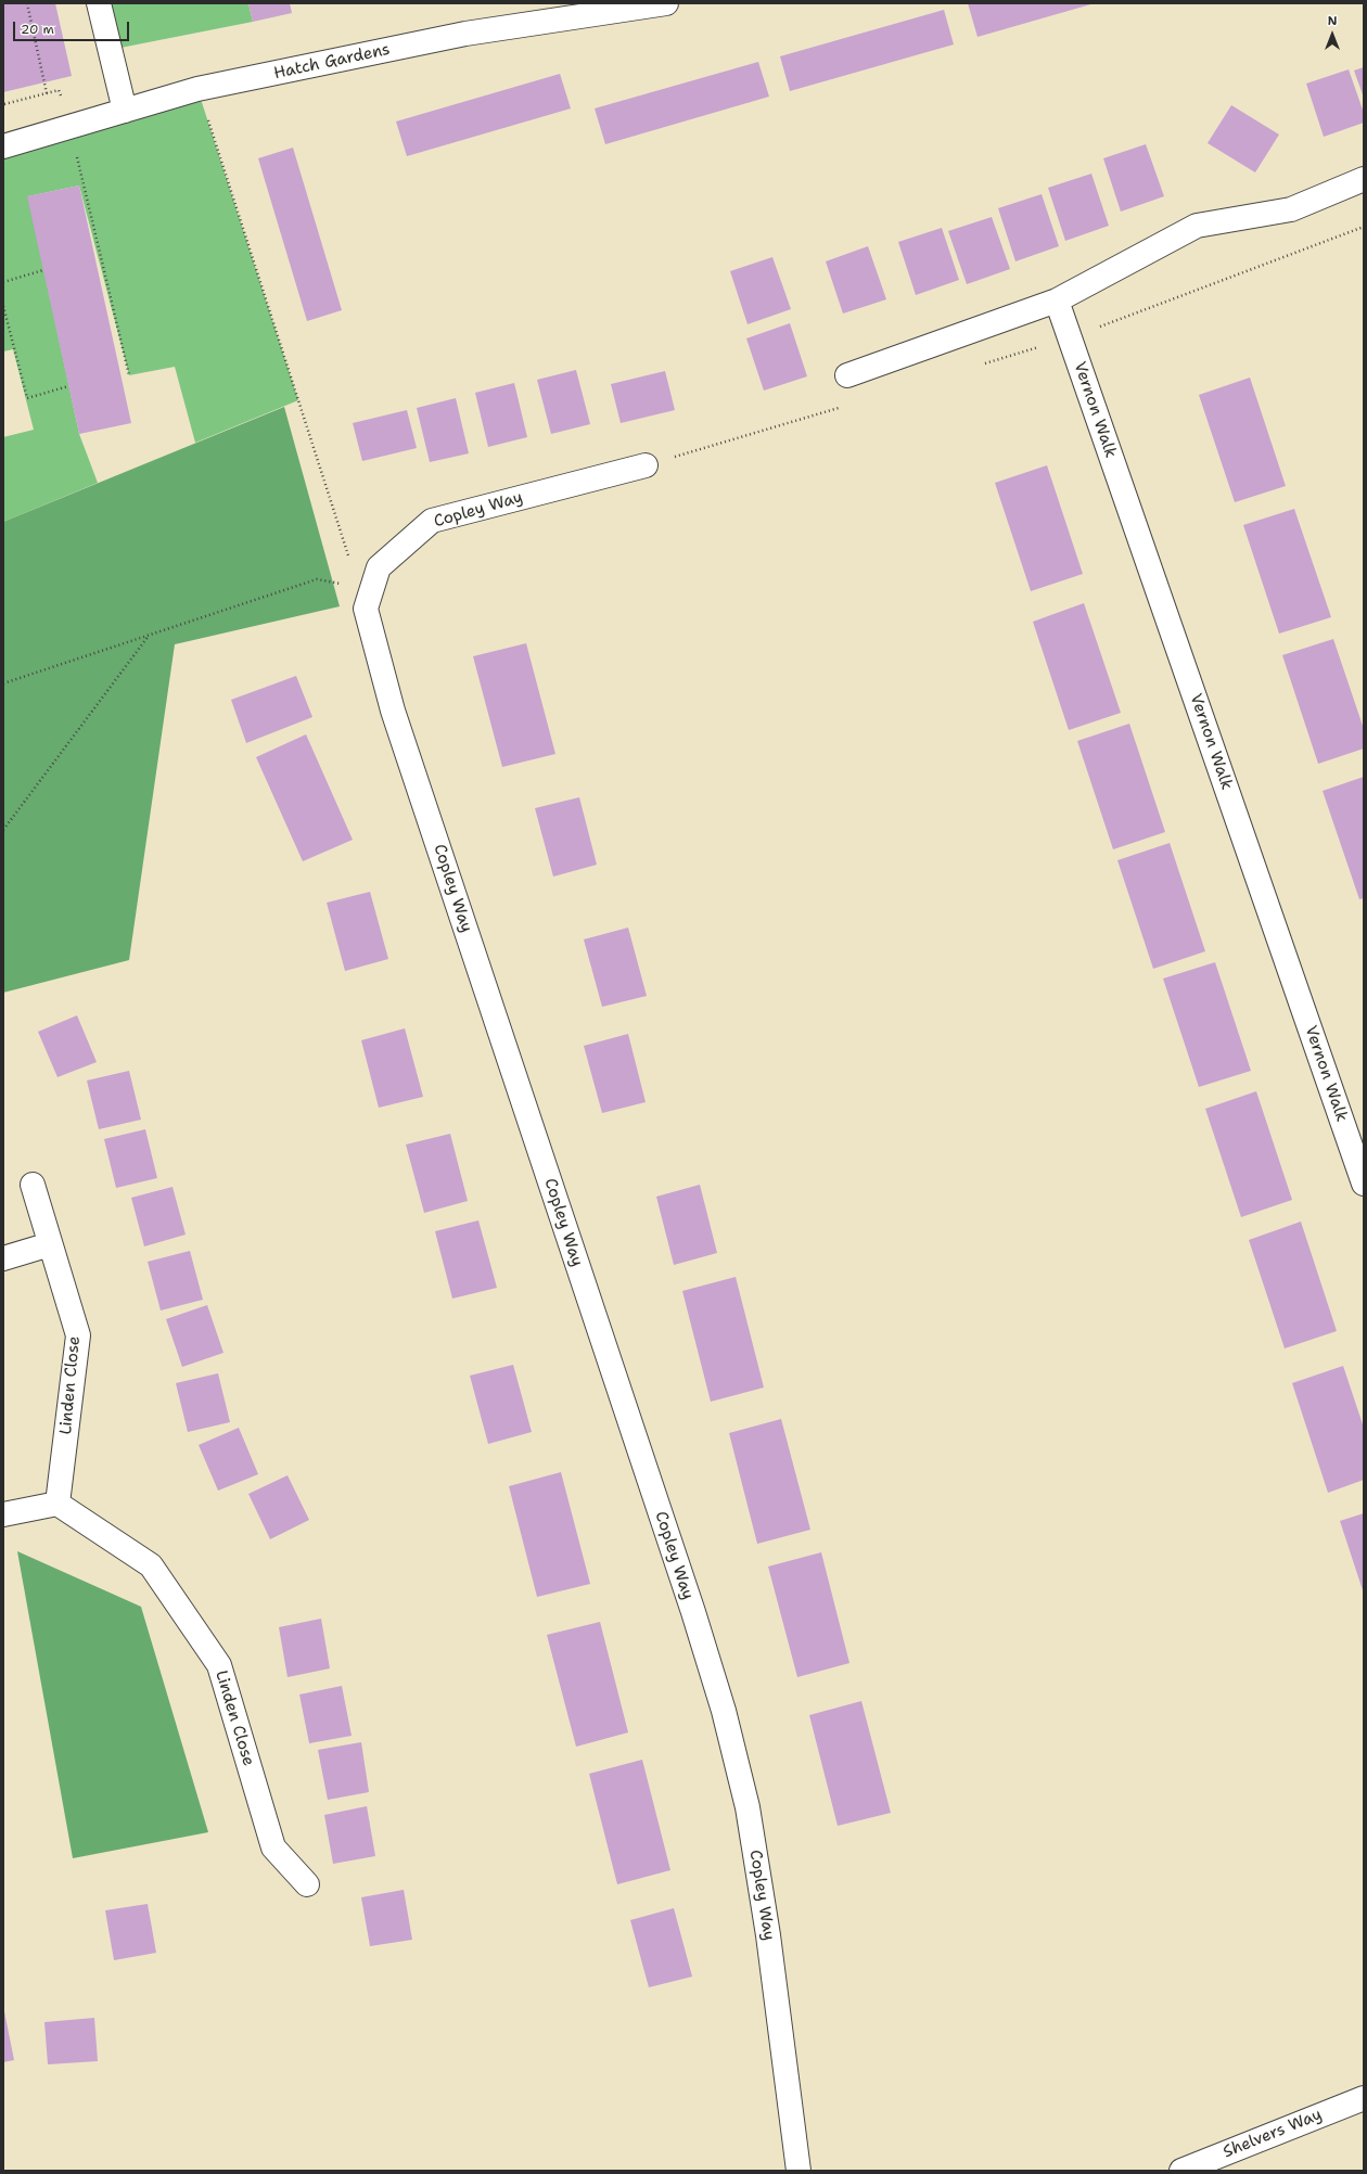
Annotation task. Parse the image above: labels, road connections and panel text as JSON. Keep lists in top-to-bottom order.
{
  "streets": {
    "street": [
      "Hatch Gardens",
      "Vernon Walk",
      "Copley Way",
      "Linden Close",
      "Shelvers Way"
    ]
  },
  "scale_bar": "20 m",
  "north": "top"
}
